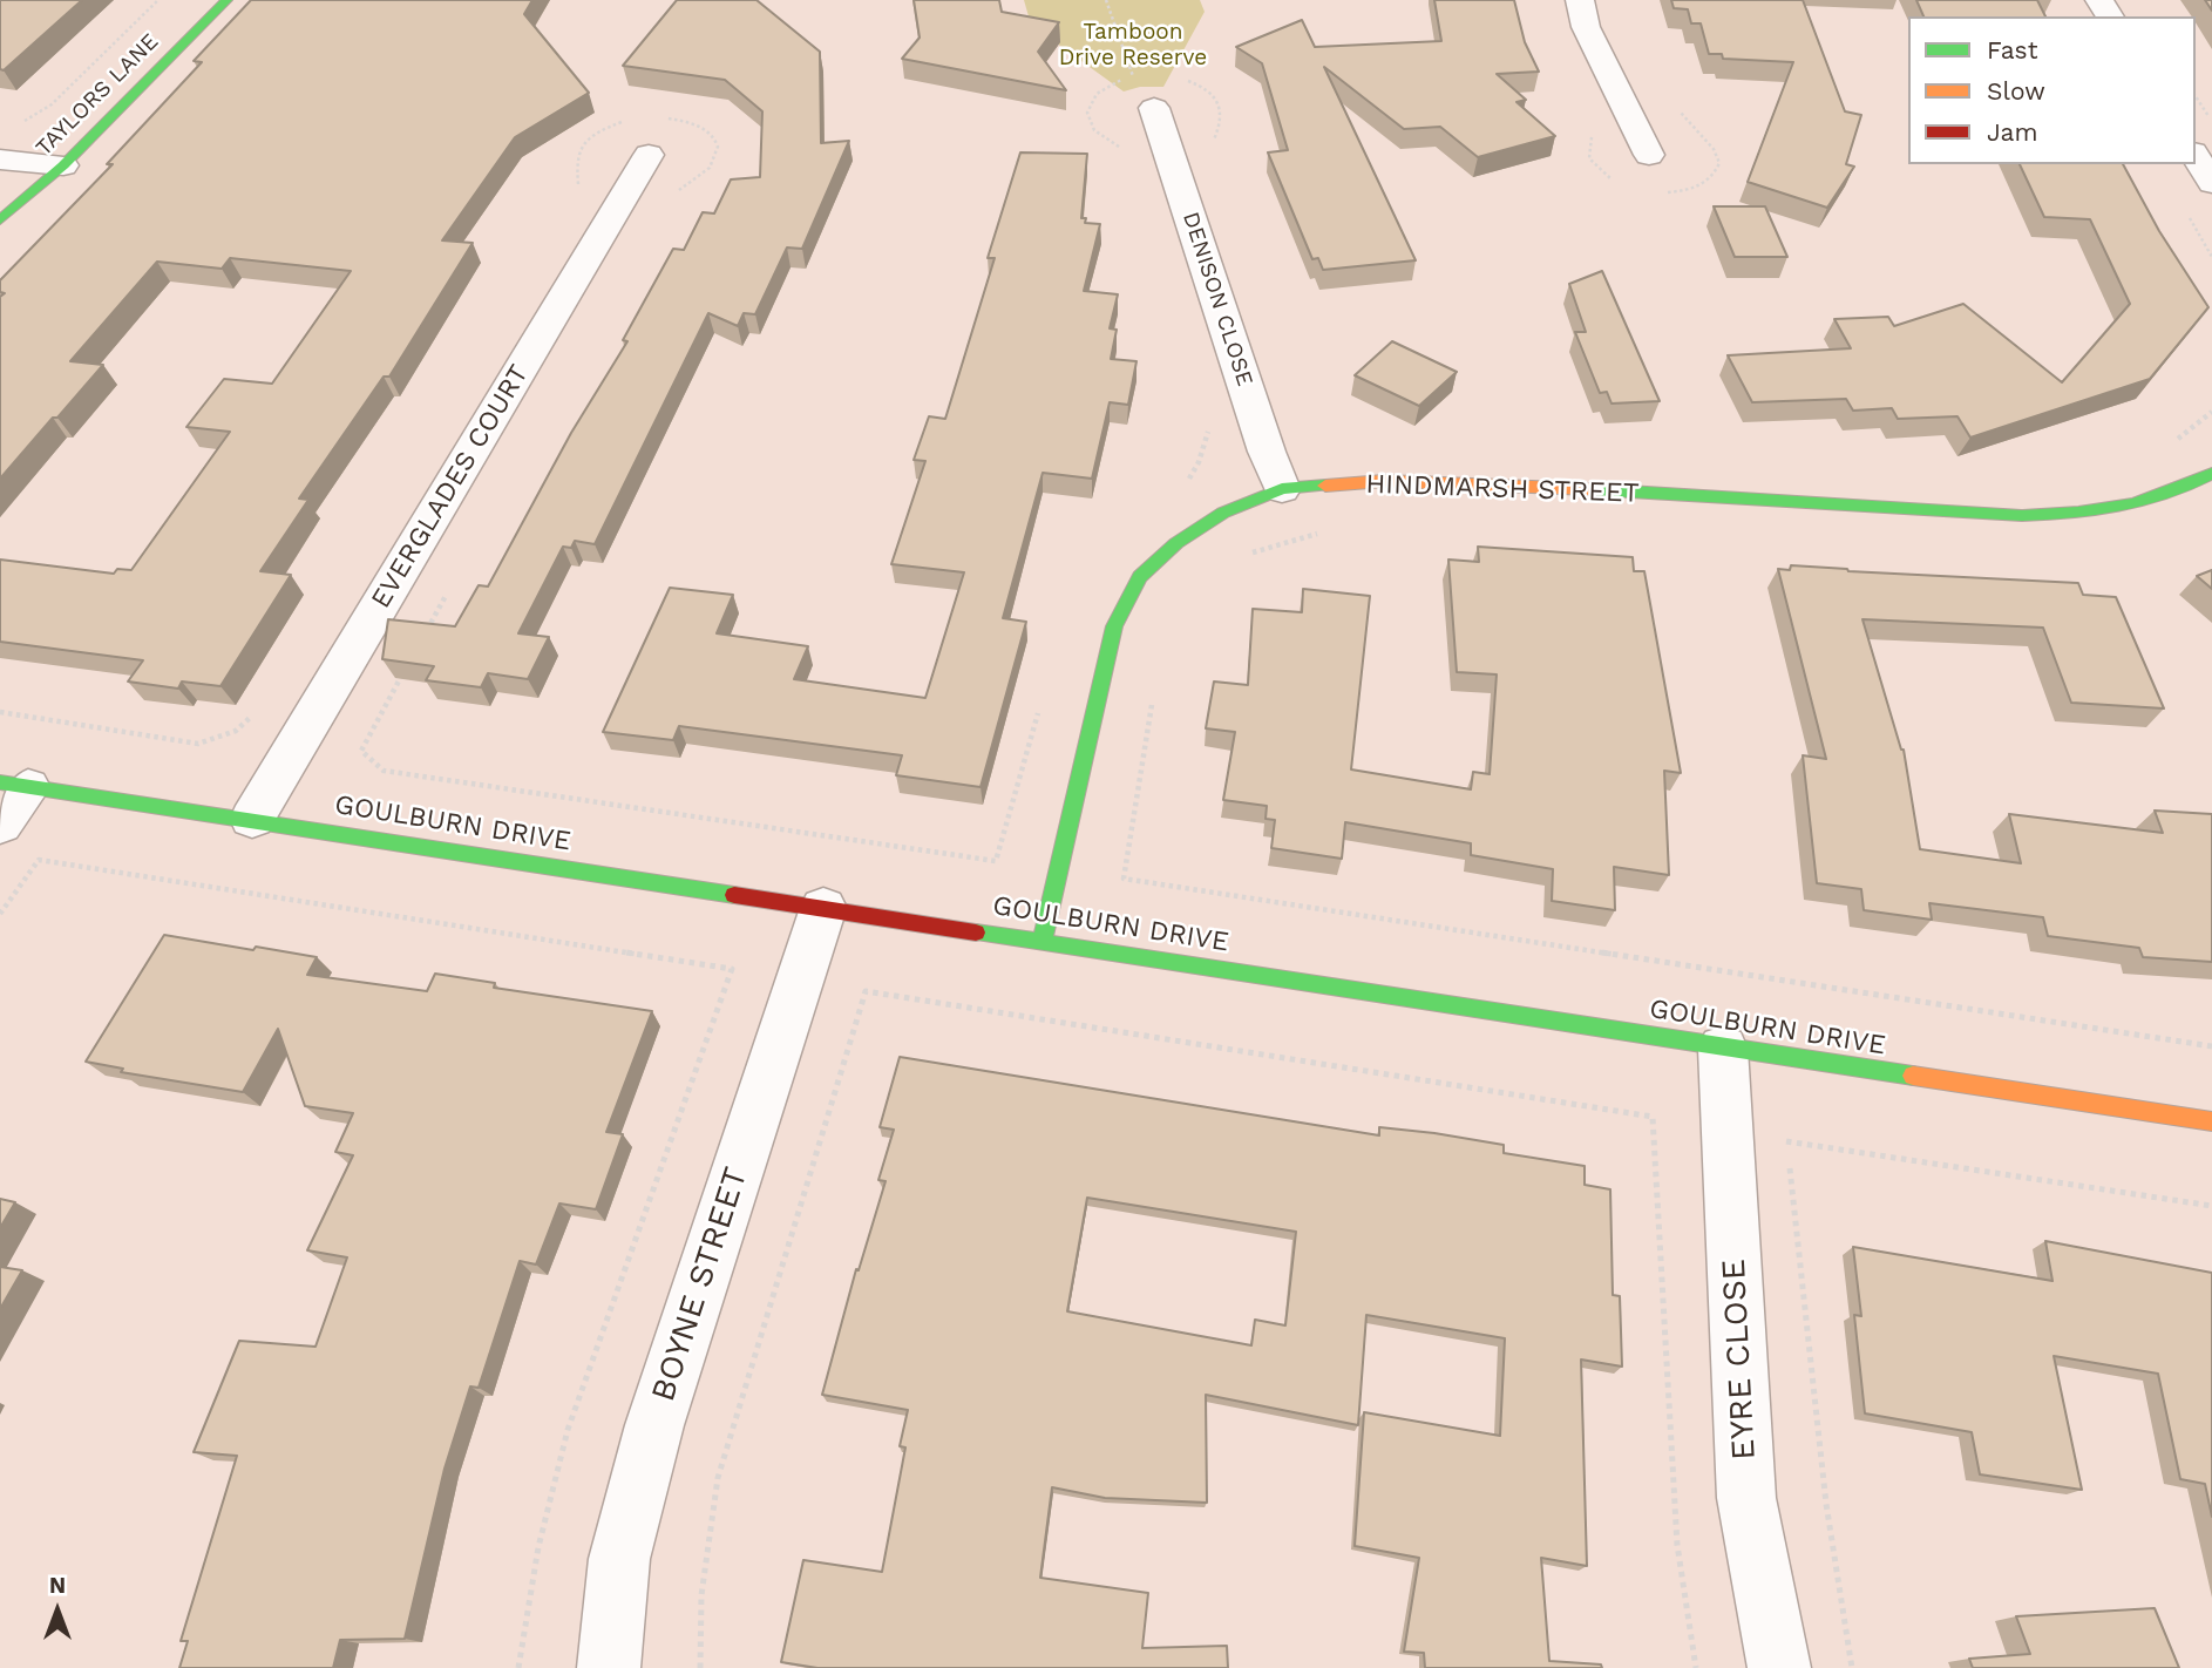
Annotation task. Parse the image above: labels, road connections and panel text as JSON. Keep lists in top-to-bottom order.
{
  "streets": {
    "street": [
      "TAYLORS LANE",
      "DENISON CLOSE",
      "EVERGLADES COURT",
      "HINDMARSH STREET",
      "GOULBURN DRIVE",
      "BOYNE STREET",
      "EYRE CLOSE"
    ]
  },
  "crossings": [
    ["DENISON CLOSE", "HINDMARSH STREET"],
    ["EVERGLADES COURT", "GOULBURN DRIVE"],
    ["HINDMARSH STREET", "GOULBURN DRIVE"],
    ["GOULBURN DRIVE", "BOYNE STREET"],
    ["GOULBURN DRIVE", "EYRE CLOSE"]
  ],
  "parks": ["Tamboon Drive Reserve"],
  "legend": ["Fast", "Slow", "Jam"],
  "north": "top"
}
